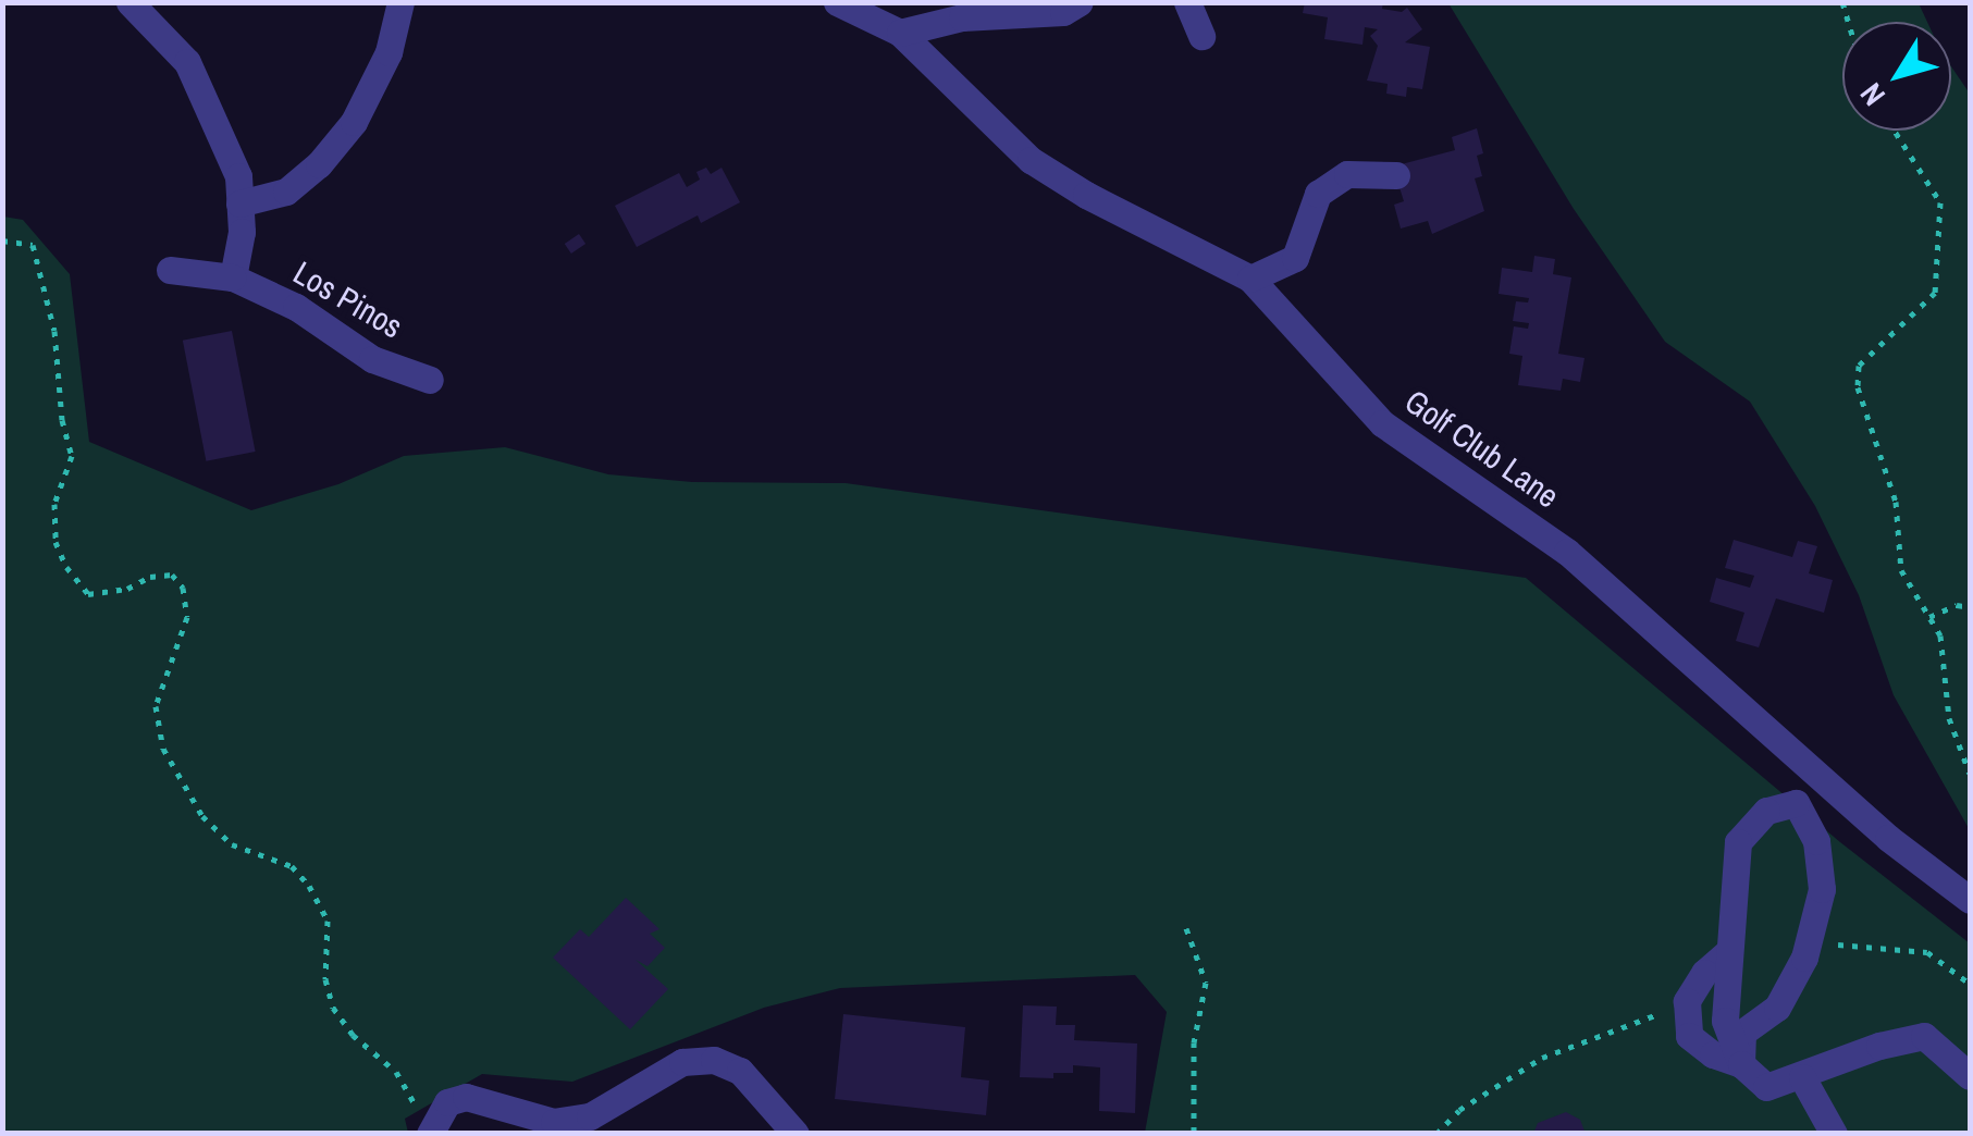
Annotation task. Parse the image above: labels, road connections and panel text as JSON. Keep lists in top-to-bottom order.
{
  "streets": {
    "street": ["Los Pinos", "Golf Club Lane"]
  },
  "north": "bottom left"
}
